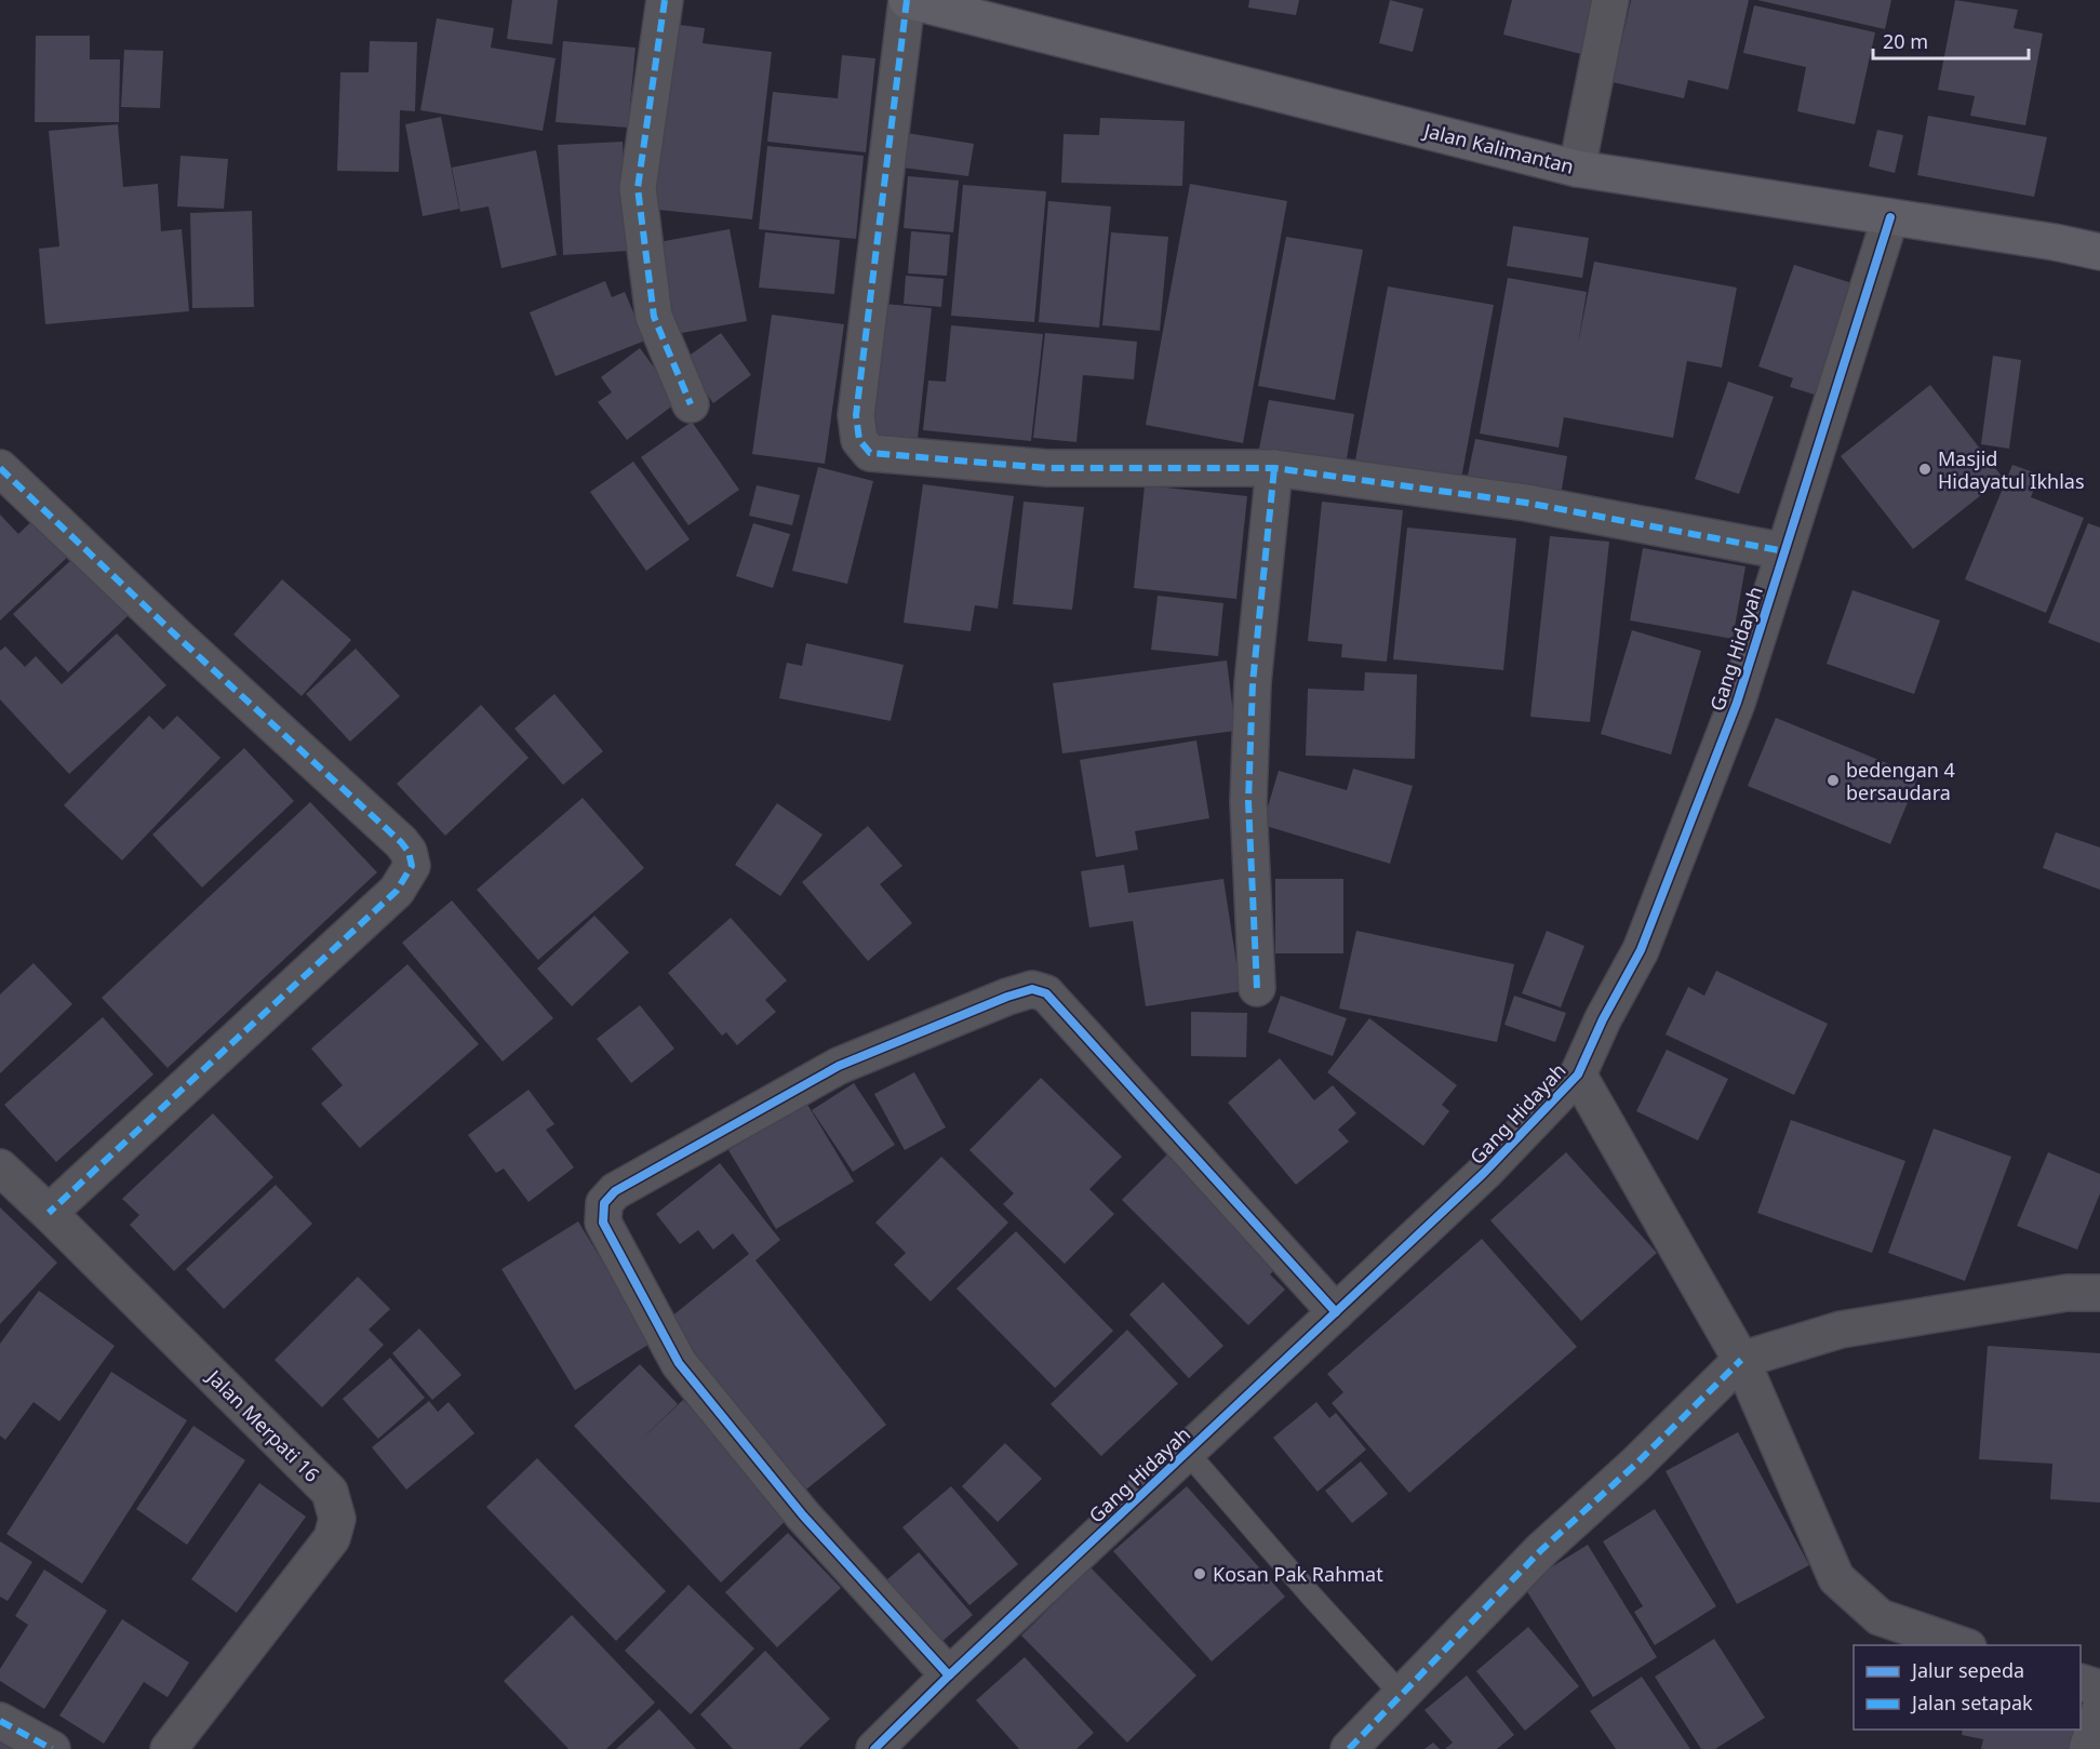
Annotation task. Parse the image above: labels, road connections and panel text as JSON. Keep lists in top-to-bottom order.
{
  "streets": {
    "main road": ["Jalan Kalimantan"],
    "street": ["Gang Hidayah", "Jalan Merpati 16"]
  },
  "crossings": [
    ["Jalan Kalimantan", "Gang Hidayah"]
  ],
  "places": ["Masjid Hidayatul Ikhlas", "bedengan 4 bersaudara", "Kosan Pak Rahmat"],
  "legend": ["Jalur sepeda", "Jalan setapak"],
  "scale_bar": "20 m"
}
